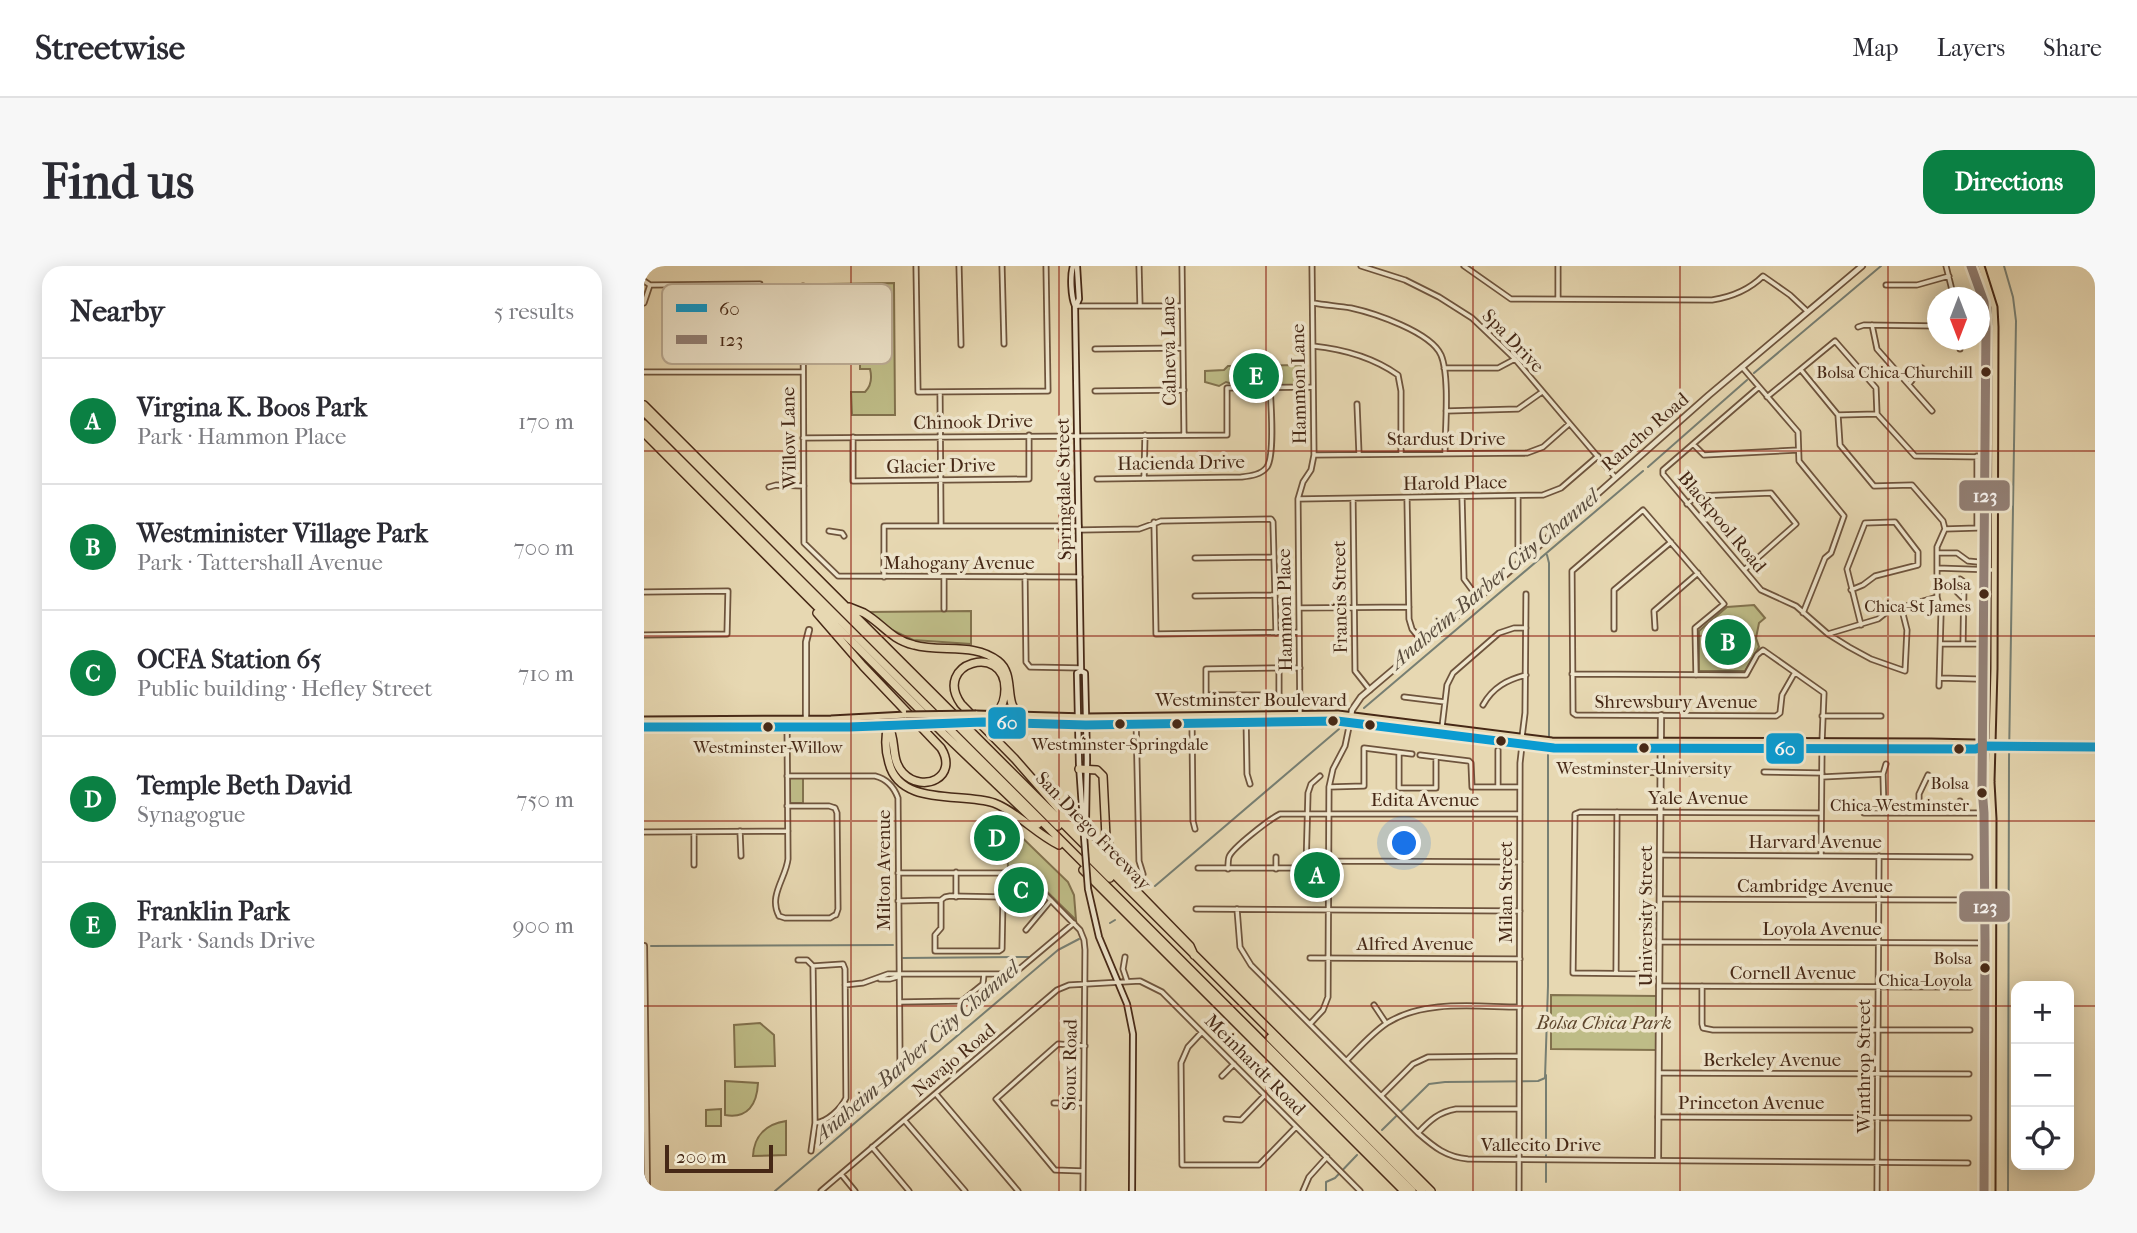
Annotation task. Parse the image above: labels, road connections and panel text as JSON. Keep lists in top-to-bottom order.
{
  "streets": {
    "highway": ["San Diego Freeway"],
    "main road": ["Westminster Boulevard"],
    "street": [
      "Spa Drive",
      "Calneva Lane",
      "Hammon Lane",
      "Chinook Drive",
      "Rancho Road",
      "Willow Lane",
      "Stardust Drive",
      "Hacienda Drive",
      "Glacier Drive",
      "Harold Place",
      "Springdale Street",
      "Blackpool Road",
      "Mahogany Avenue",
      "Francis Street",
      "Hammon Place",
      "Shrewsbury Avenue",
      "Yale Avenue",
      "Edita Avenue",
      "Harvard Avenue",
      "Milton Avenue",
      "Cambridge Avenue",
      "Milan Street",
      "University Street",
      "Loyola Avenue",
      "Alfred Avenue",
      "Cornell Avenue",
      "Navajo Road",
      "Berkeley Avenue",
      "Sioux Road",
      "Meinhardt Road",
      "Winthrop Street",
      "Princeton Avenue",
      "Vallecito Drive"
    ]
  },
  "crossings": [
    ["Spa Drive", "Rancho Road"],
    ["Spa Drive", "Stardust Drive"],
    ["Spa Drive", "Harold Place"],
    ["Calneva Lane", "Chinook Drive"],
    ["Hammon Lane", "Stardust Drive"],
    ["Hammon Lane", "Harold Place"],
    ["Hammon Lane", "Hammon Place"],
    ["Chinook Drive", "Willow Lane"],
    ["Chinook Drive", "Hacienda Drive"],
    ["Chinook Drive", "Glacier Drive"],
    ["Chinook Drive", "Springdale Street"],
    ["Rancho Road", "Francis Street"],
    ["Rancho Road", "Westminster Boulevard"],
    ["Willow Lane", "Mahogany Avenue"],
    ["Harold Place", "Francis Street"],
    ["Harold Place", "Hammon Place"],
    ["Springdale Street", "Mahogany Avenue"],
    ["Springdale Street", "Westminster Boulevard"],
    ["Springdale Street", "Navajo Road"],
    ["Springdale Street", "Meinhardt Road"],
    ["Hammon Place", "Westminster Boulevard"],
    ["Westminster Boulevard", "Milan Street"],
    ["Westminster Boulevard", "University Street"],
    ["Shrewsbury Avenue", "University Street"],
    ["Yale Avenue", "University Street"],
    ["Edita Avenue", "Milan Street"],
    ["Harvard Avenue", "University Street"],
    ["Harvard Avenue", "Winthrop Street"],
    ["Cambridge Avenue", "University Street"],
    ["Cambridge Avenue", "Winthrop Street"],
    ["Milan Street", "Alfred Avenue"],
    ["Milan Street", "Vallecito Drive"],
    ["University Street", "Loyola Avenue"],
    ["University Street", "Cornell Avenue"],
    ["University Street", "Berkeley Avenue"],
    ["University Street", "Princeton Avenue"],
    ["University Street", "Vallecito Drive"],
    ["Loyola Avenue", "Winthrop Street"],
    ["Cornell Avenue", "Winthrop Street"],
    ["Navajo Road", "Sioux Road"],
    ["Navajo Road", "Meinhardt Road"],
    ["Berkeley Avenue", "Winthrop Street"],
    ["Winthrop Street", "Princeton Avenue"],
    ["Winthrop Street", "Vallecito Drive"]
  ],
  "water": ["Anaheim-Barber City Channel"],
  "parks": ["Bolsa Chica Park"],
  "places": [
    "Bolsa Chica-Churchill",
    "Bolsa Chica-St James",
    "Westminster-Springdale",
    "Westminster-Willow",
    "Westminster-University",
    "Bolsa Chica-Westminster",
    "Bolsa Chica-Loyola"
  ],
  "lines": ["transit line 123", "transit line 60"],
  "legend": ["60", "123"],
  "scale_bar": "200 m",
  "north": "bottom",
  "page": {
    "header": "Streetwise",
    "nav": ["Map", "Layers", "Share"],
    "buttons": "Directions",
    "title": "Find us",
    "heading": ["Nearby", "5 results"],
    "pins": [
      "E",
      "B",
      "D",
      "A",
      "C"
    ],
    "list": [
      {
        "mark": "A",
        "name": "Virgina K. Boos Park",
        "note": "Park · Hammon Place",
        "value": "170 m"
      },
      {
        "mark": "B",
        "name": "Westminister Village Park",
        "note": "Park · Tattershall Avenue",
        "value": "700 m"
      },
      {
        "mark": "C",
        "name": "OCFA Station 65",
        "note": "Public building · Hefley Street",
        "value": "710 m"
      },
      {
        "mark": "D",
        "name": "Temple Beth David",
        "note": "Synagogue",
        "value": "750 m"
      },
      {
        "mark": "E",
        "name": "Franklin Park",
        "note": "Park · Sands Drive",
        "value": "900 m"
      }
    ],
    "map_buttons": ["+", "−"],
    "scale": "200 m"
  }
}
